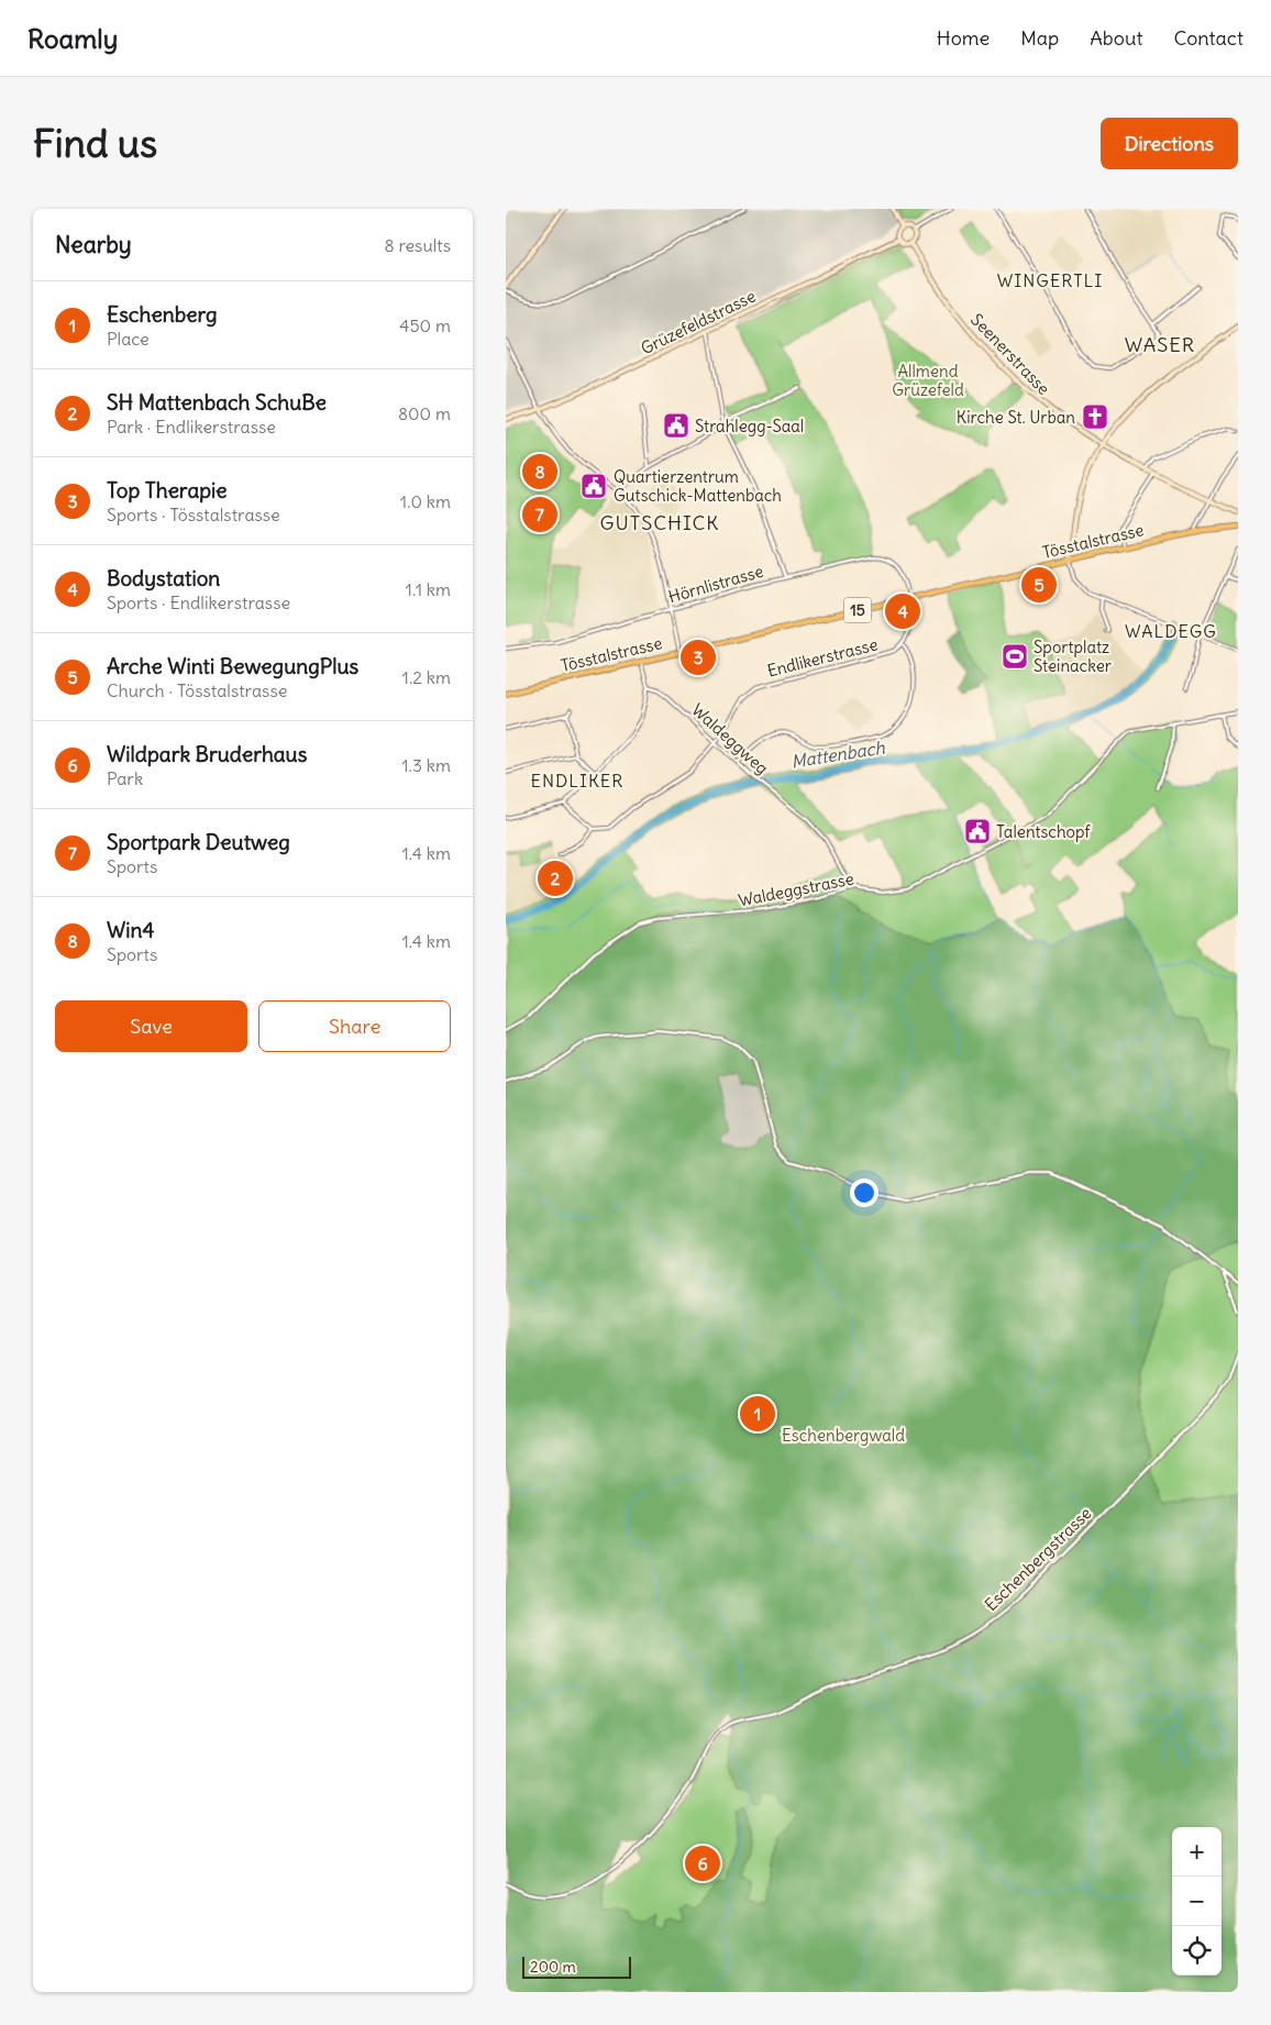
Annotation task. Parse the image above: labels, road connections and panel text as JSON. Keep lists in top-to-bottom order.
{
  "streets": {
    "main road": [
      "Grüzefeldstrasse",
      "Seenerstrasse",
      "Tösstalstrasse",
      "15"
    ],
    "street": [
      "Hörnlistrasse",
      "Endlikerstrasse",
      "Waldeggweg",
      "Waldeggstrasse",
      "Eschenbergstrasse"
    ]
  },
  "crossings": [
    ["Grüzefeldstrasse", "Seenerstrasse"],
    ["Tösstalstrasse", "Hörnlistrasse"],
    ["Endlikerstrasse", "Waldeggweg"],
    ["Waldeggweg", "Waldeggstrasse"]
  ],
  "districts": [
    "WINGERTLI",
    "WASER",
    "GUTSCHICK",
    "WALDEGG",
    "ENDLIKER"
  ],
  "water": ["Mattenbach"],
  "parks": ["Allmend Grüzefeld", "Eschenbergwald"],
  "places": {
    "church": ["Kirche St. Urban"],
    "public building": ["Strahlegg-Saal", "Quartierzentrum Gutschick-Mattenbach", "Talentschopf"],
    "sports": ["Sportplatz Steinacker"]
  },
  "scale_bar": "200 m",
  "page": {
    "header": "Roamly",
    "nav": [
      "Home",
      "Map",
      "About",
      "Contact"
    ],
    "buttons": [
      "Directions",
      ["Save", "Share"]
    ],
    "title": "Find us",
    "heading": ["Nearby", "8 results"],
    "list": [
      {
        "mark": "1",
        "name": "Eschenberg",
        "note": "Place",
        "value": "450 m"
      },
      {
        "mark": "2",
        "name": "SH Mattenbach SchuBe",
        "note": "Park · Endlikerstrasse",
        "value": "800 m"
      },
      {
        "mark": "3",
        "name": "Top Therapie",
        "note": "Sports · Tösstalstrasse",
        "value": "1.0 km"
      },
      {
        "mark": "4",
        "name": "Bodystation",
        "note": "Sports · Endlikerstrasse",
        "value": "1.1 km"
      },
      {
        "mark": "5",
        "name": "Arche Winti BewegungPlus",
        "note": "Church · Tösstalstrasse",
        "value": "1.2 km"
      },
      {
        "mark": "6",
        "name": "Wildpark Bruderhaus",
        "note": "Park",
        "value": "1.3 km"
      },
      {
        "mark": "7",
        "name": "Sportpark Deutweg",
        "note": "Sports",
        "value": "1.4 km"
      },
      {
        "mark": "8",
        "name": "Win4",
        "note": "Sports",
        "value": "1.4 km"
      }
    ],
    "pins": [
      "8",
      "7",
      "5",
      "4",
      "3",
      "2",
      "1",
      "6"
    ],
    "map_buttons": ["+", "−"],
    "scale": "200 m"
  }
}
